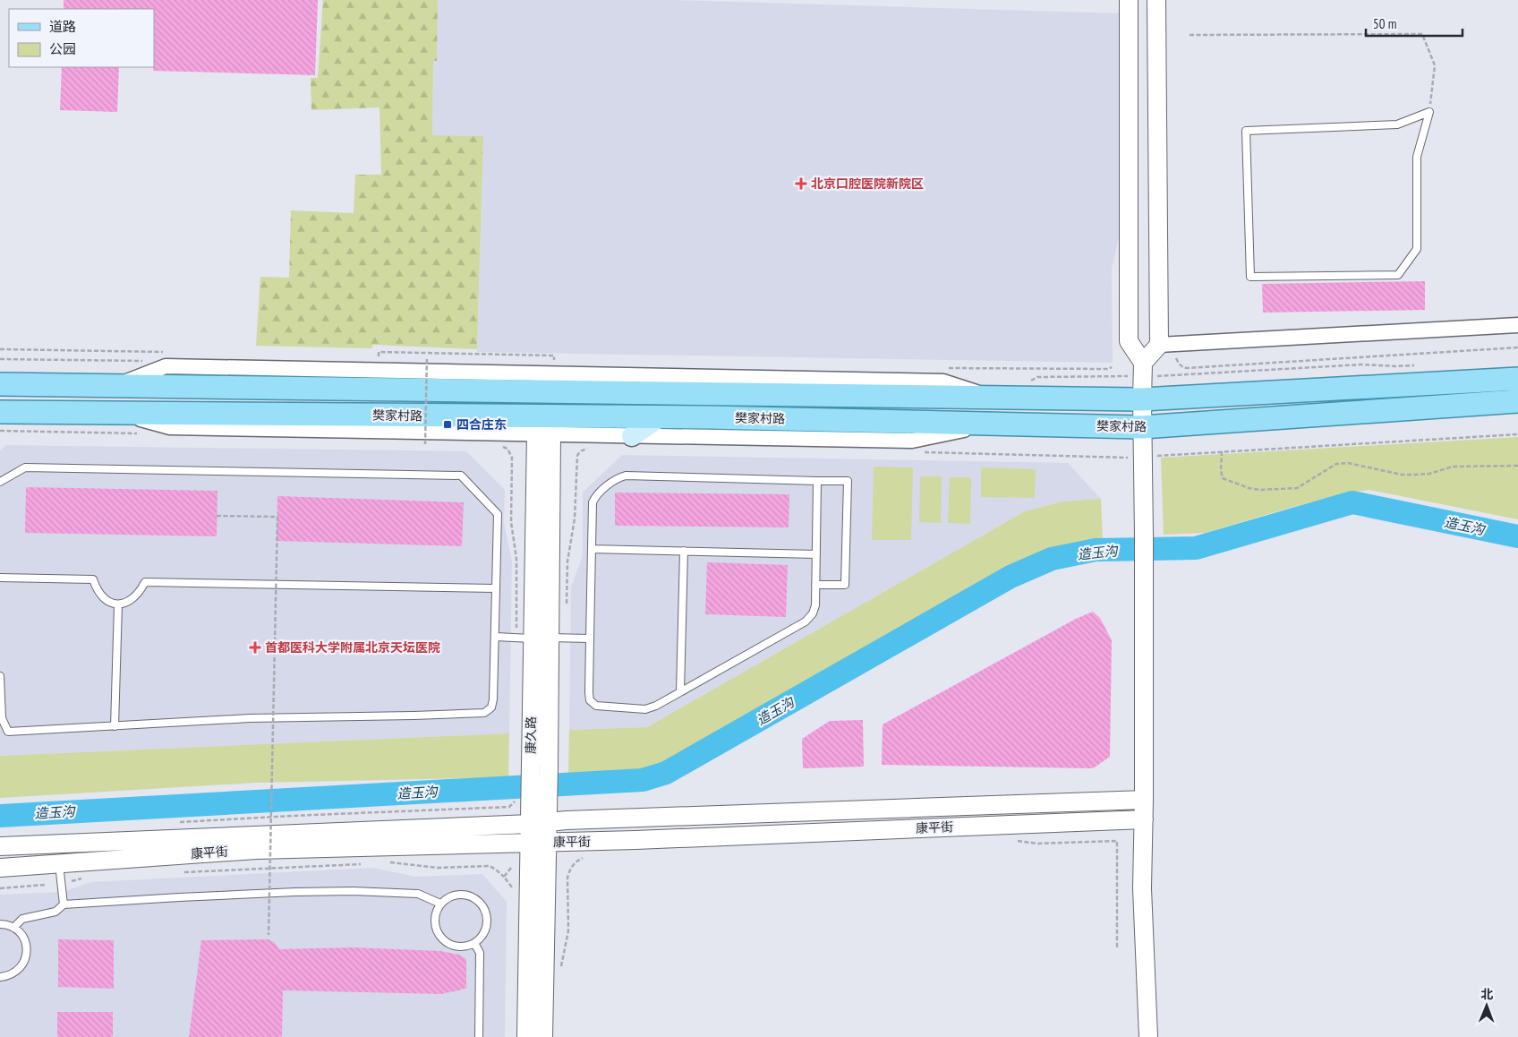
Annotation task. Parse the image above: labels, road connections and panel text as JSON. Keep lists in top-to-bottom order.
{
  "streets": {
    "main road": ["樊家村路"],
    "street": ["康久路", "康平街"]
  },
  "crossings": [
    ["康久路", "康平街"]
  ],
  "water": ["造玉沟"],
  "places": {
    "health": ["北京口腔医院新院区", "首都医科大学附属北京天坛医院"],
    "transit": ["四合庄东"]
  },
  "legend": ["道路", "公园"],
  "scale_bar": "50 m",
  "north": "top"
}
